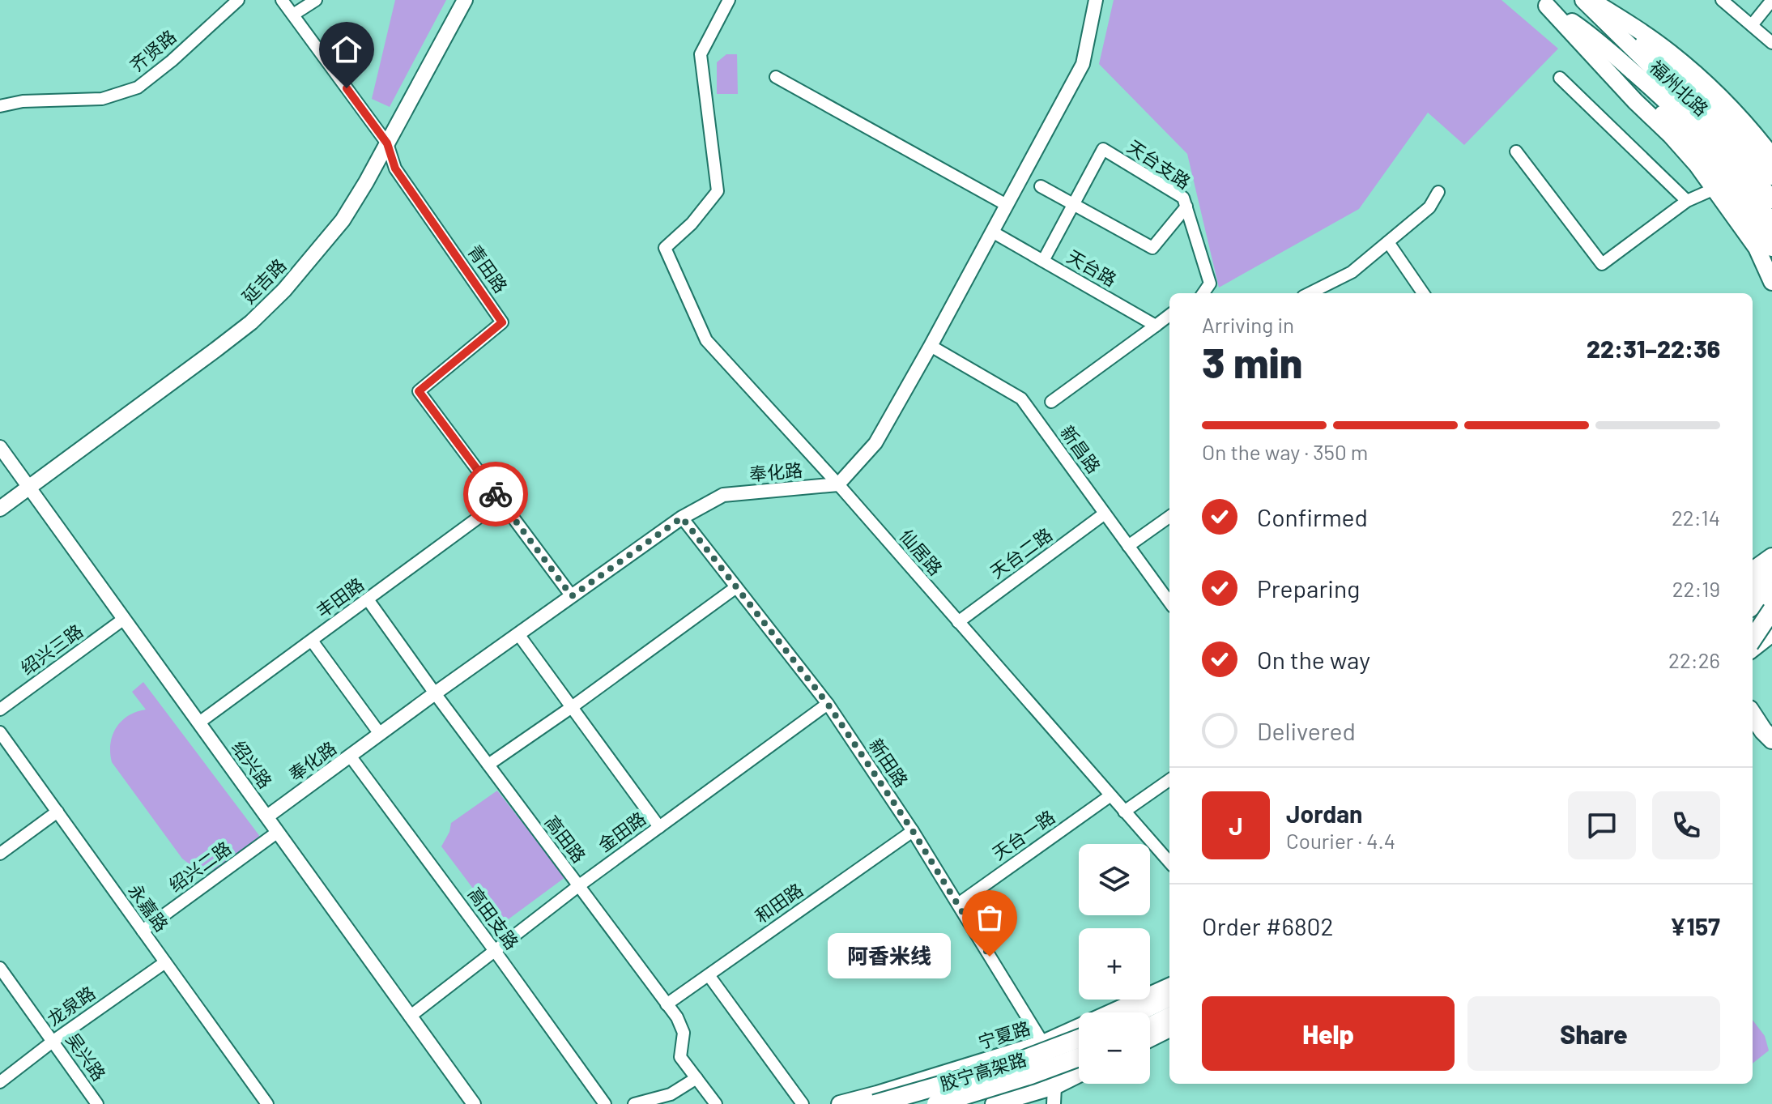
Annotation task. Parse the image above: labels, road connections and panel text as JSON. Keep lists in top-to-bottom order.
{
  "streets": {
    "highway": ["胶宁高架路"],
    "main road": ["福州北路", "延吉路", "宁夏路"],
    "street": [
      "齐贤路",
      "天台支路",
      "天台路",
      "青田路",
      "新昌路",
      "奉化路",
      "仙居路",
      "天台二路",
      "丰田路",
      "绍兴三路",
      "新田路",
      "绍兴路",
      "金田路",
      "天台一路",
      "高田路",
      "绍兴二路",
      "和田路",
      "永嘉路",
      "高田支路",
      "龙泉路",
      "吴兴路"
    ]
  },
  "crossings": [
    ["天台支路", "天台路"],
    ["青田路", "延吉路"],
    ["青田路", "奉化路"],
    ["青田路", "丰田路"],
    ["延吉路", "绍兴路"],
    ["新昌路", "天台二路"],
    ["奉化路", "仙居路"],
    ["奉化路", "新田路"],
    ["奉化路", "绍兴路"],
    ["奉化路", "高田路"],
    ["奉化路", "高田支路"],
    ["仙居路", "天台二路"],
    ["仙居路", "天台一路"],
    ["丰田路", "绍兴路"],
    ["丰田路", "高田路"],
    ["绍兴三路", "绍兴路"],
    ["新田路", "金田路"],
    ["新田路", "天台一路"],
    ["新田路", "和田路"],
    ["新田路", "宁夏路"],
    ["绍兴路", "金田路"],
    ["绍兴路", "绍兴二路"],
    ["金田路", "高田路"],
    ["金田路", "高田支路"],
    ["高田路", "和田路"],
    ["绍兴二路", "永嘉路"],
    ["永嘉路", "龙泉路"],
    ["龙泉路", "吴兴路"]
  ],
  "places": ["阿香米线"],
  "page": {
    "heading": ["3 min", "Arriving in", "22:31–22:36"],
    "panel": [
      "Jordan",
      "Courier · 4.4",
      "Order #6802",
      "¥157"
    ],
    "bar": "On the way · 350 m",
    "list": [
      ["Confirmed", "22:14"],
      ["Preparing", "22:19"],
      ["On the way", "22:26"],
      "Delivered"
    ],
    "round": "J",
    "map_buttons": ["+", "−"],
    "bubble": "阿香米线",
    "buttons": ["Help", "Share"]
  }
}
